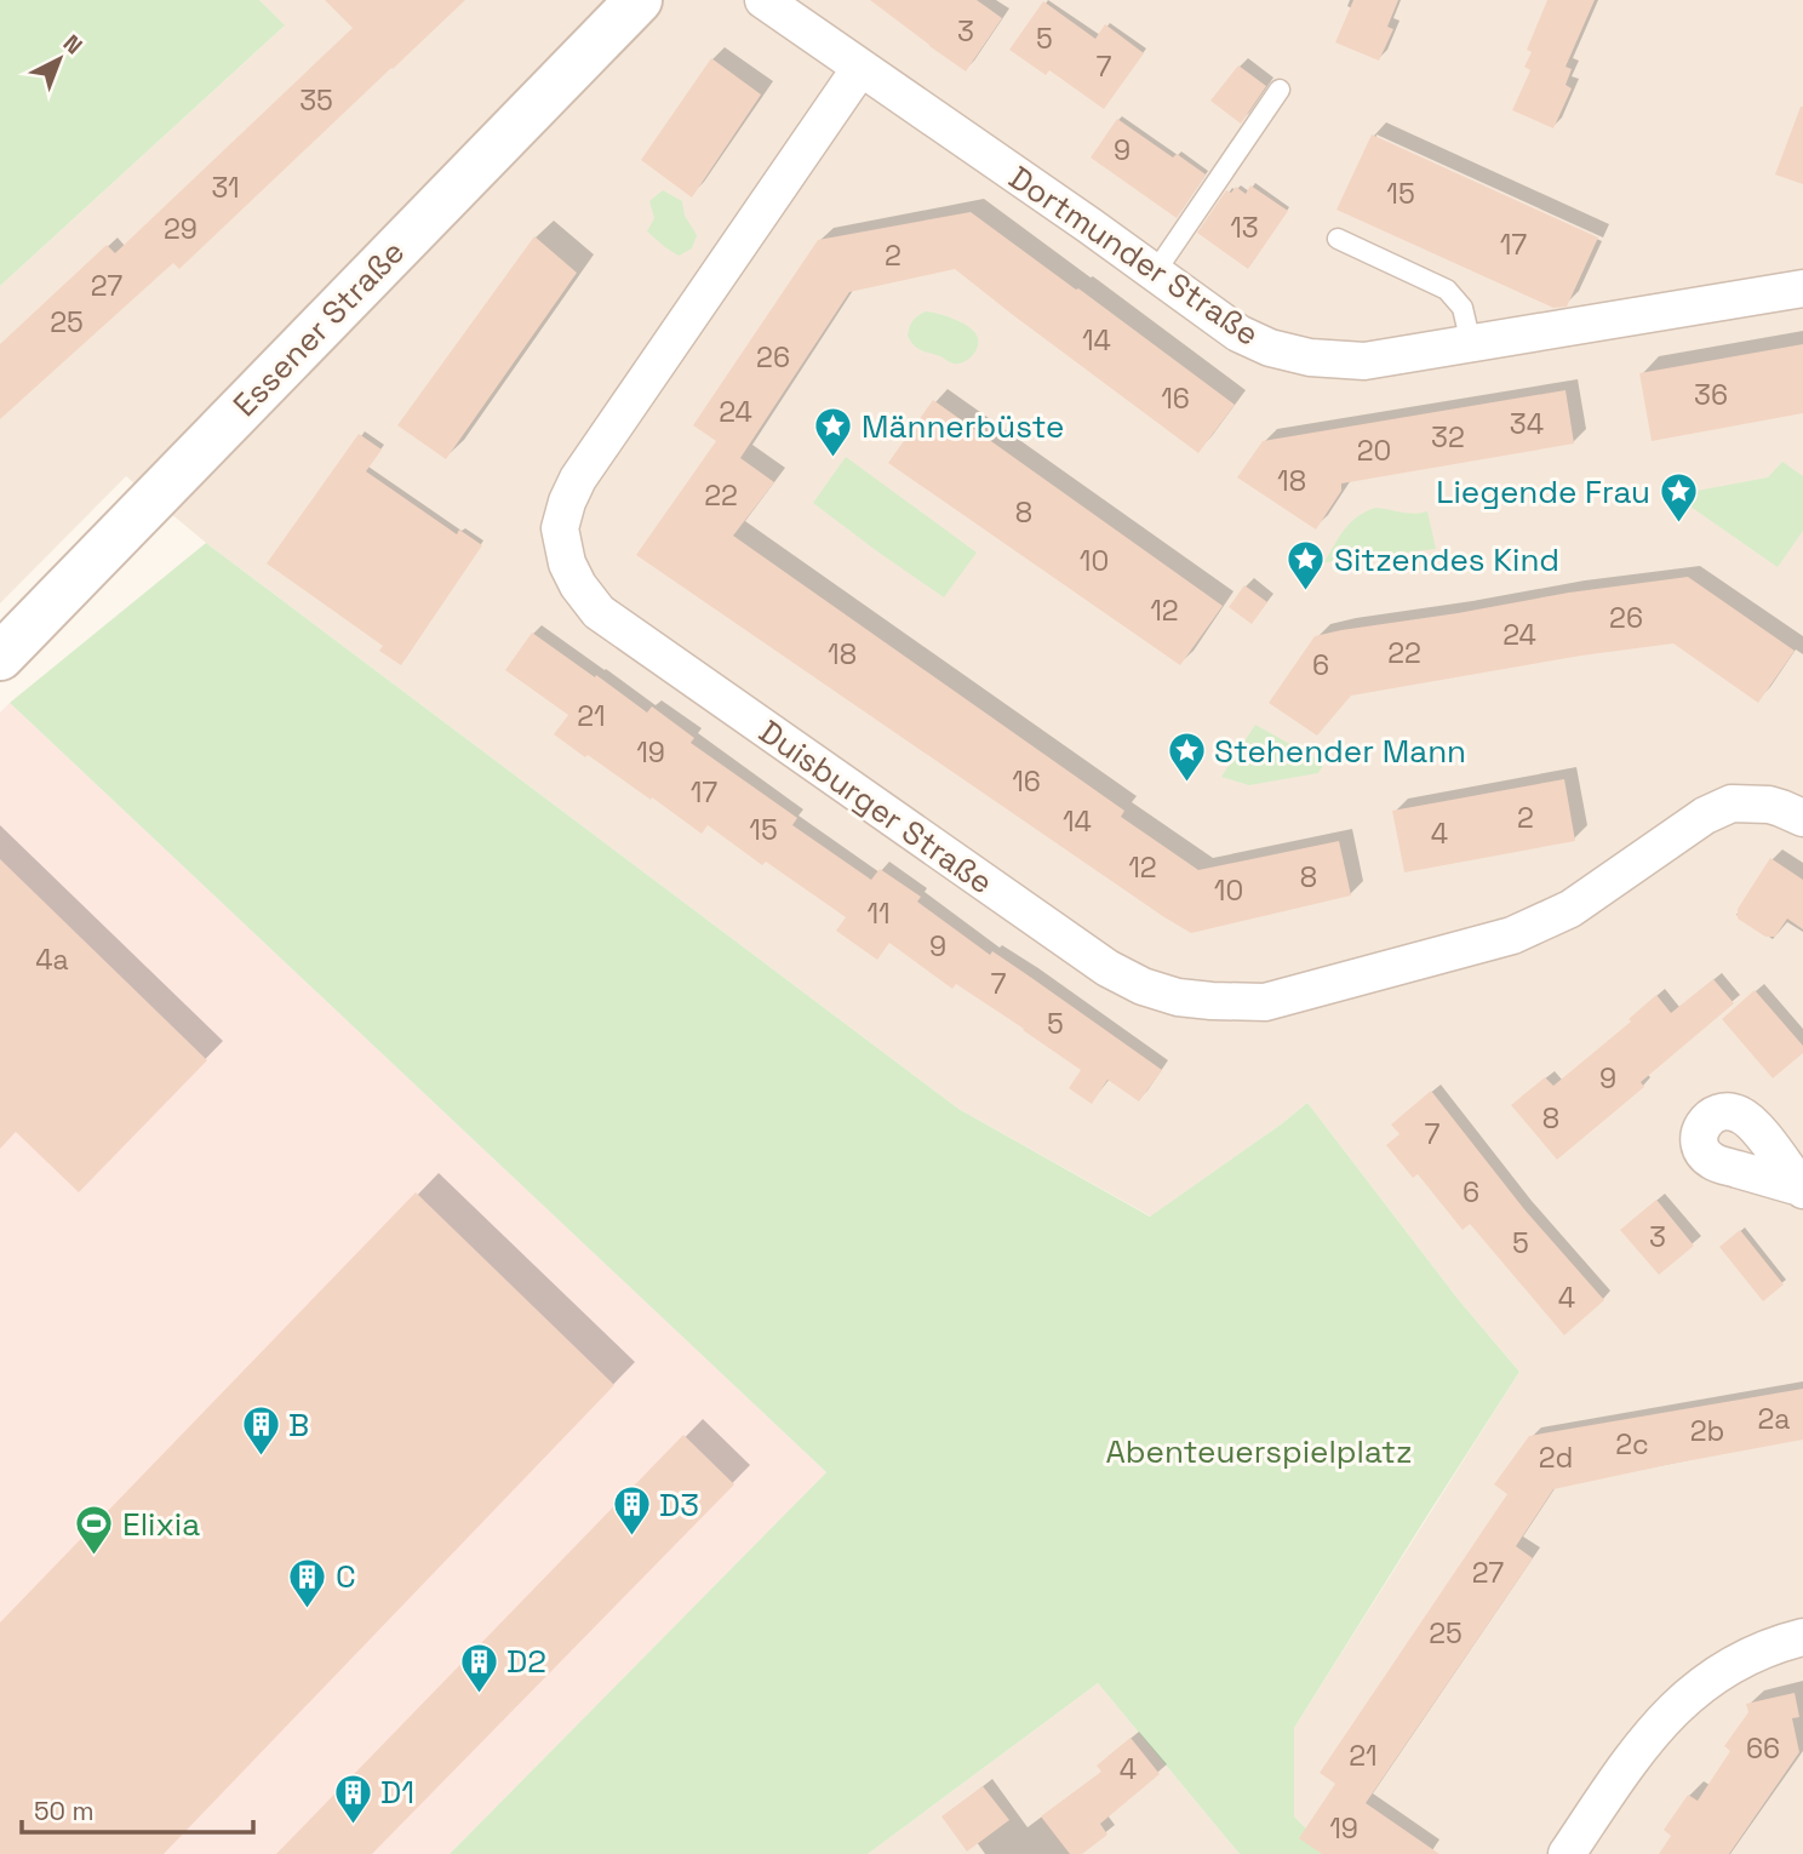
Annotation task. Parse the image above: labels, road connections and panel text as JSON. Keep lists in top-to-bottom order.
{
  "streets": {
    "street": ["Dortmunder Straße", "Essener Straße", "Duisburger Straße"]
  },
  "crossings": [
    ["Dortmunder Straße", "Duisburger Straße"]
  ],
  "parks": ["Abenteuerspielplatz"],
  "places": {
    "place": [
      "Männerbüste",
      "Liegende Frau",
      "Sitzendes Kind",
      "Stehender Mann"
    ],
    "building": [
      "B",
      "D3",
      "C",
      "D2",
      "D1"
    ],
    "sports": ["Elixia"]
  },
  "house_numbers": [
    "3",
    "5",
    "7",
    "35",
    "9",
    "31",
    "15",
    "13",
    "29",
    "17",
    "2",
    "27",
    "25",
    "14",
    "26",
    "36",
    "16",
    "24",
    "34",
    "32",
    "20",
    "18",
    "22",
    "8",
    "10",
    "12",
    "26",
    "24",
    "22",
    "18",
    "6",
    "21",
    "19",
    "16",
    "17",
    "2",
    "14",
    "15",
    "4",
    "12",
    "8",
    "10",
    "11",
    "9",
    "4a",
    "7",
    "5",
    "9",
    "8",
    "7",
    "6",
    "3",
    "5",
    "4",
    "2a",
    "2b",
    "2c",
    "2d",
    "27",
    "25",
    "66",
    "21",
    "4",
    "19"
  ],
  "scale_bar": "50 m",
  "north": "top right"
}
